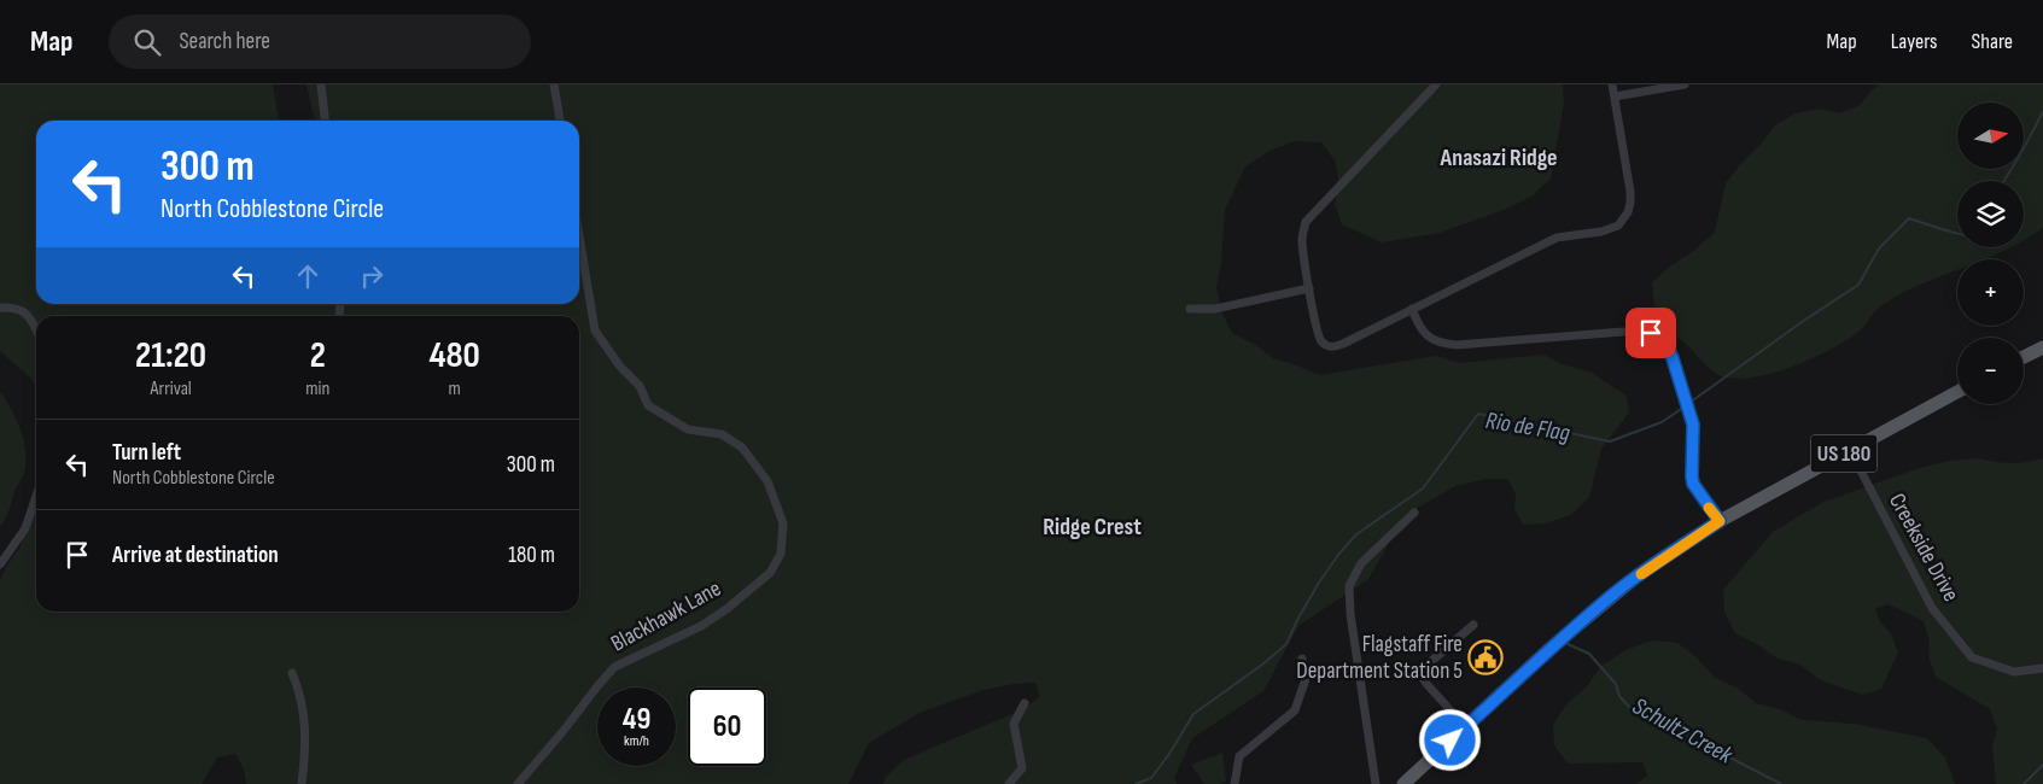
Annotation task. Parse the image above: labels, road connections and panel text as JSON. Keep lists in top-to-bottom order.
{
  "streets": {
    "main road": ["US 180"],
    "street": ["Creekside Drive", "Blackhawk Lane"]
  },
  "crossings": [
    ["US 180", "Creekside Drive"]
  ],
  "districts": ["Anasazi Ridge", "Ridge Crest"],
  "water": ["Rio de Flag", "Schultz Creek"],
  "places": {
    "public building": ["Flagstaff Fire Department Station 5"]
  },
  "north": "right",
  "page": {
    "header": "Map",
    "search": "Search here",
    "nav": ["Map", "Layers", "Share"],
    "map_buttons": ["+", "−"],
    "turn": ["300 m", "North Cobblestone Circle"],
    "eta": [
      "21:20",
      "Arrival",
      "2",
      "min",
      "480",
      "m"
    ],
    "list": [
      {
        "name": "Turn left",
        "note": "North Cobblestone Circle",
        "value": "300 m"
      },
      {
        "name": "Arrive at destination",
        "value": "180 m"
      }
    ],
    "speed": "49 km/h",
    "limit": "60"
  }
}
